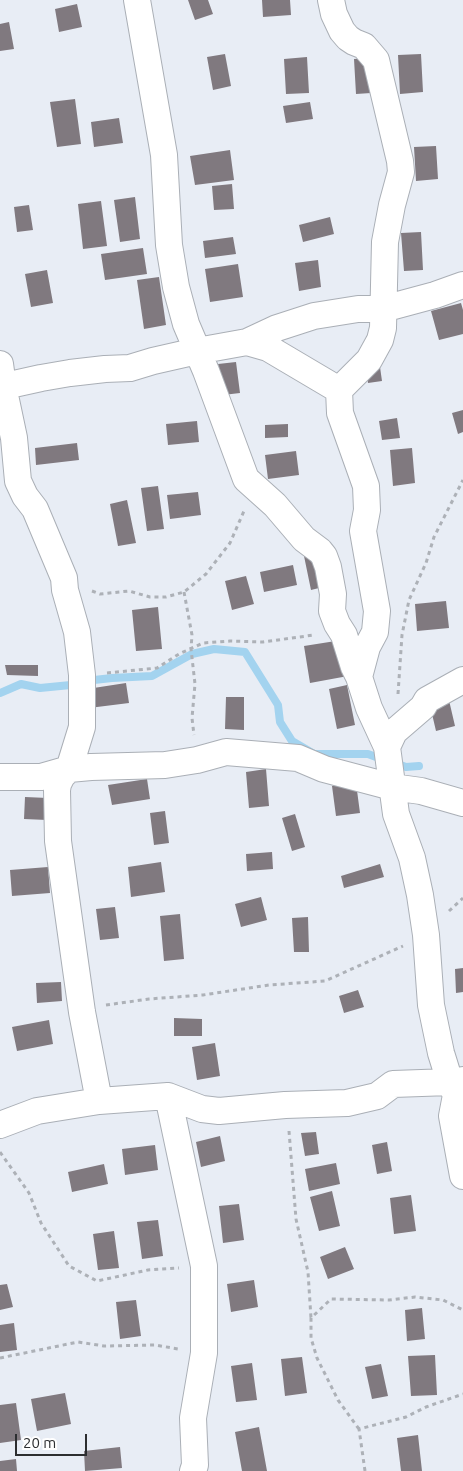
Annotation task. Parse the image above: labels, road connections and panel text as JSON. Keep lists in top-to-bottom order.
{
  "scale_bar": "20 m"
}
